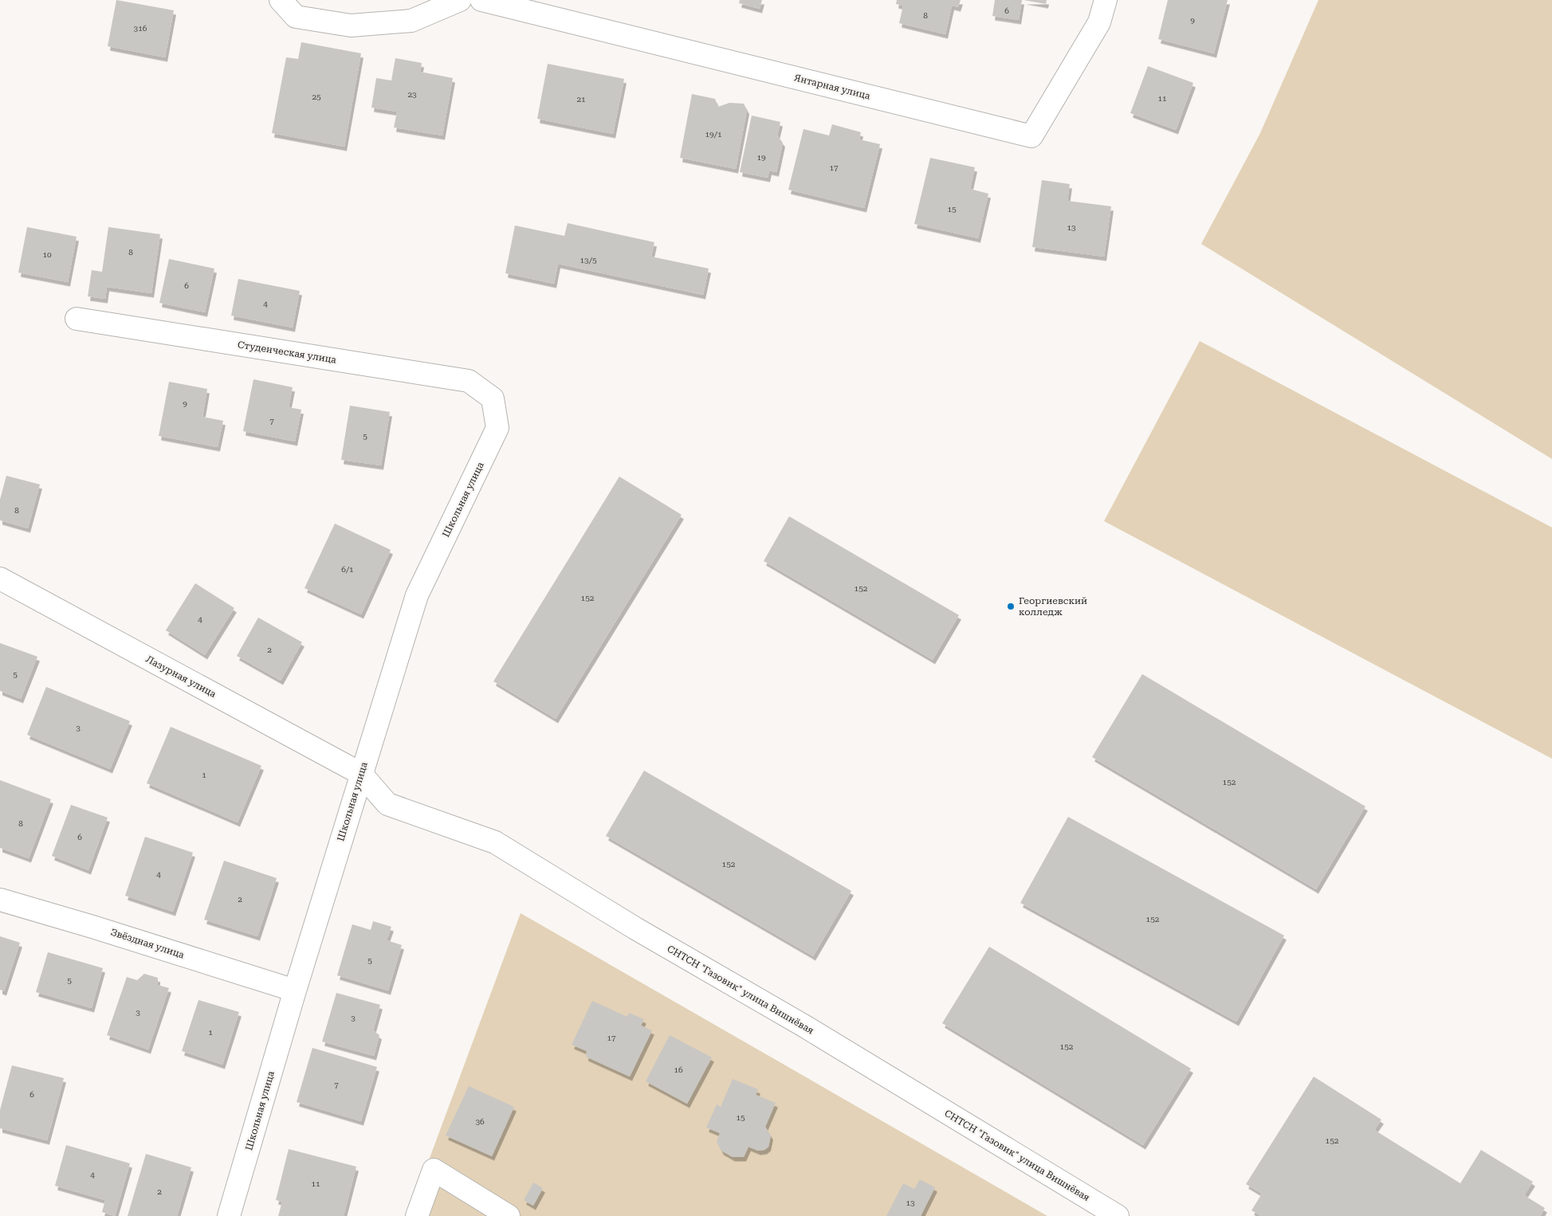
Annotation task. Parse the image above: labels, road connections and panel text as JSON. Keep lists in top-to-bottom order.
{
  "streets": {
    "street": [
      "Янтарная улица",
      "Студенческая улица",
      "Школьная улица",
      "Лазурная улица",
      "Звёздная улица",
      "СНТСН \"Газовик\" улица Вишнёвая"
    ]
  },
  "crossings": [
    ["Студенческая улица", "Школьная улица"],
    ["Школьная улица", "Лазурная улица"],
    ["Школьная улица", "Звёздная улица"],
    ["Школьная улица", "СНТСН \"Газовик\" улица Вишнёвая"],
    ["Лазурная улица", "СНТСН \"Газовик\" улица Вишнёвая"]
  ],
  "places": ["Георгиевский колледж"],
  "house_numbers": [
    "6",
    "8",
    "9",
    "316",
    "23",
    "25",
    "11",
    "21",
    "19/1",
    "19",
    "17",
    "15",
    "13",
    "8",
    "10",
    "13/5",
    "6",
    "4",
    "9",
    "7",
    "5",
    "8",
    "6/1",
    "152",
    "152",
    "4",
    "2",
    "5",
    "3",
    "1",
    "152",
    "8",
    "6",
    "152",
    "4",
    "2",
    "152",
    "5",
    "5",
    "3",
    "3",
    "1",
    "17",
    "152",
    "16",
    "7",
    "6",
    "15",
    "36",
    "152",
    "4",
    "11",
    "2",
    "13"
  ]
}
